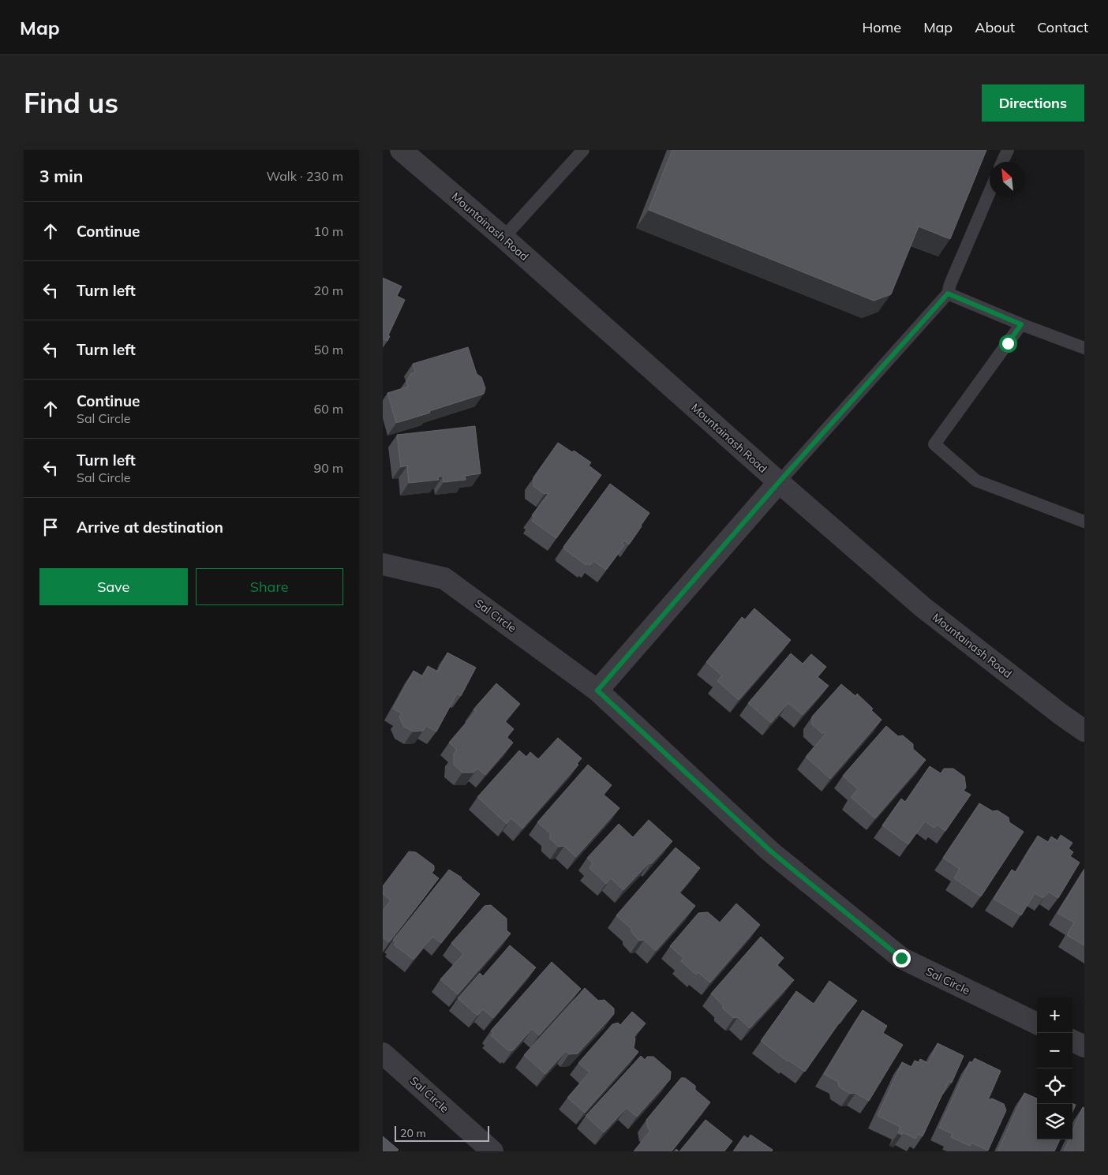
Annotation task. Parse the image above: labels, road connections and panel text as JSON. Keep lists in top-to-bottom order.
{
  "streets": {
    "street": ["Mountainash Road", "Sal Circle"]
  },
  "scale_bar": "20 m",
  "north": "top left",
  "page": {
    "header": "Map",
    "nav": [
      "Home",
      "Map",
      "About",
      "Contact"
    ],
    "buttons": [
      "Directions",
      ["Save", "Share"]
    ],
    "title": "Find us",
    "heading": ["3 min", "Walk · 230 m"],
    "list": [
      ["Continue", "10 m"],
      ["Turn left", "20 m"],
      ["Turn left", "50 m"],
      ["Continue", "Sal Circle", "60 m"],
      ["Turn left", "Sal Circle", "90 m"],
      "Arrive at destination"
    ],
    "map_buttons": ["+", "−"],
    "scale": "20 m"
  }
}
